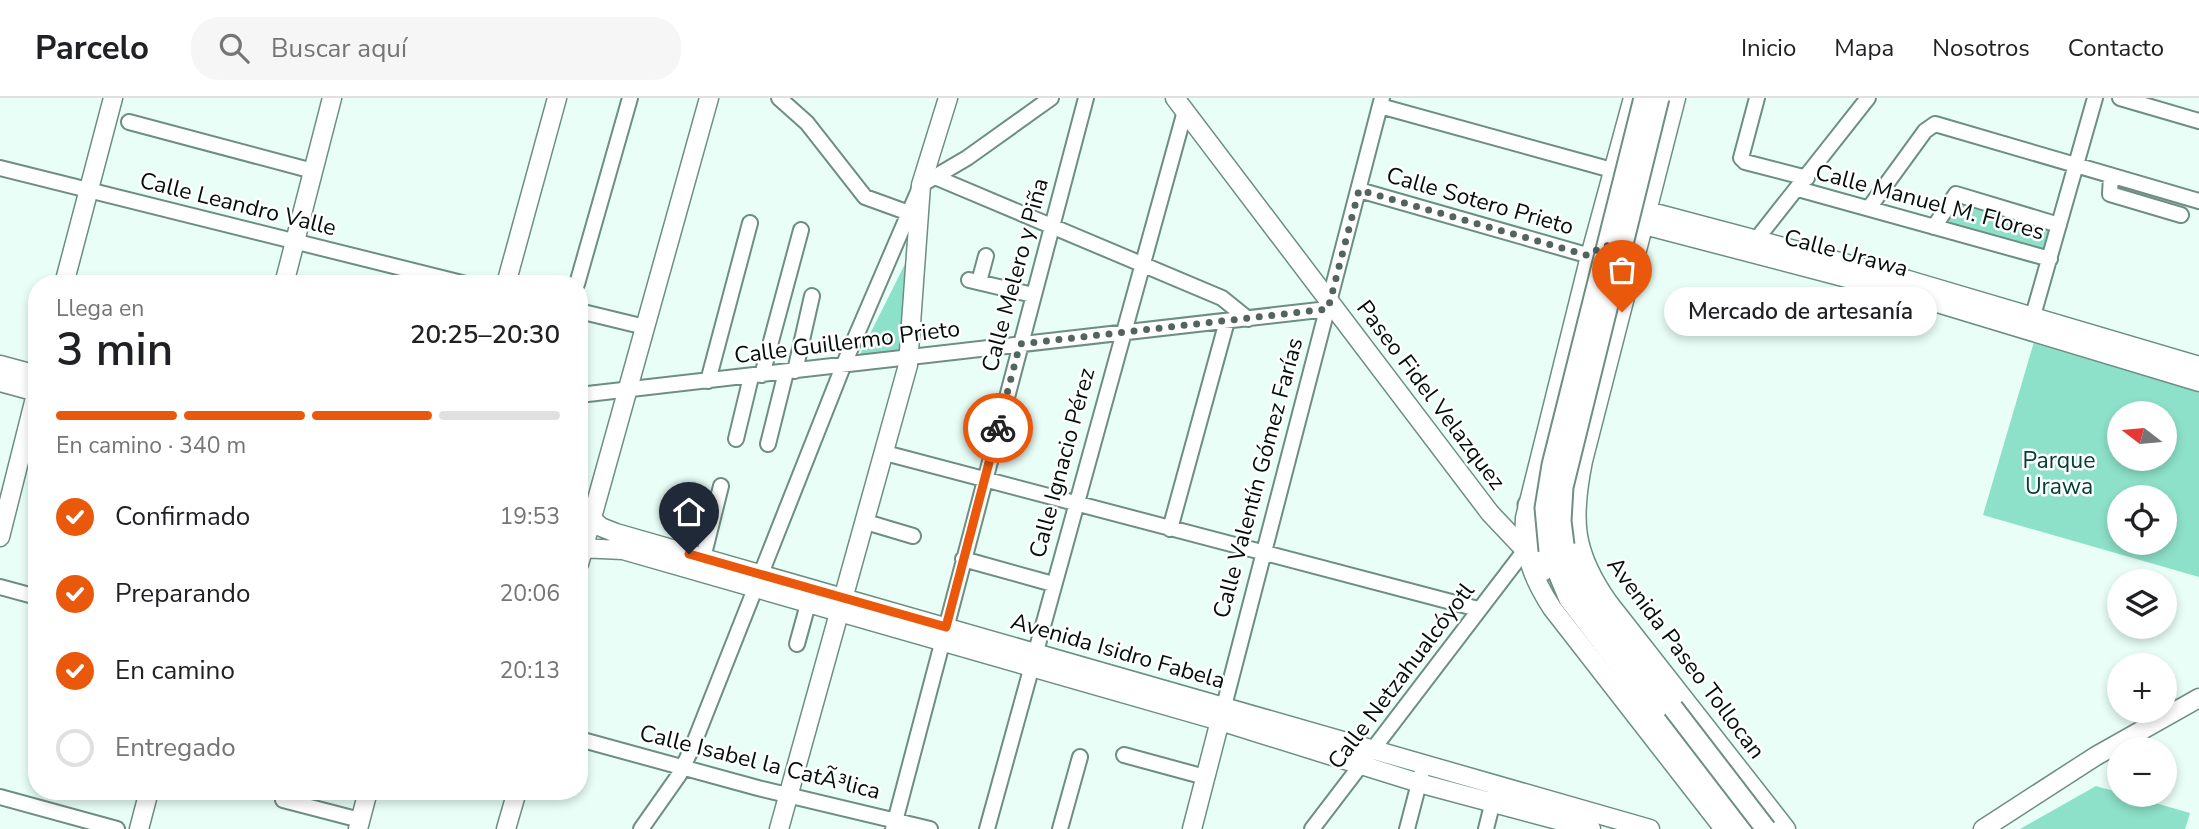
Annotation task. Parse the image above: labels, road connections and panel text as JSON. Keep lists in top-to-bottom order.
{
  "streets": {
    "highway": ["Avenida Paseo Tollocan"],
    "main road": [
      "Calle Urawa",
      "Paseo Fidel Velazquez",
      "Calle Valentín Gómez Farías",
      "Avenida Isidro Fabela"
    ],
    "street": [
      "Calle Sotero Prieto",
      "Calle Manuel M. Flores",
      "Calle Leandro Valle",
      "Calle Melero y Piña",
      "Calle Guillermo Prieto",
      "Calle Ignacio Pérez",
      "Calle Netzahualcóyotl",
      "Calle Isabel la CatÃ³lica"
    ]
  },
  "crossings": [
    ["Calle Sotero Prieto", "Calle Valentín Gómez Farías"],
    ["Calle Urawa", "Avenida Paseo Tollocan"],
    ["Calle Melero y Piña", "Calle Guillermo Prieto"],
    ["Calle Melero y Piña", "Avenida Isidro Fabela"],
    ["Calle Melero y Piña", "Calle Isabel la CatÃ³lica"],
    ["Calle Guillermo Prieto", "Paseo Fidel Velazquez"],
    ["Calle Guillermo Prieto", "Calle Ignacio Pérez"],
    ["Calle Guillermo Prieto", "Calle Valentín Gómez Farías"],
    ["Paseo Fidel Velazquez", "Calle Ignacio Pérez"],
    ["Paseo Fidel Velazquez", "Calle Valentín Gómez Farías"],
    ["Paseo Fidel Velazquez", "Calle Netzahualcóyotl"],
    ["Calle Ignacio Pérez", "Avenida Isidro Fabela"],
    ["Calle Valentín Gómez Farías", "Avenida Isidro Fabela"],
    ["Avenida Isidro Fabela", "Calle Netzahualcóyotl"]
  ],
  "parks": ["Parque Urawa"],
  "places": ["Mercado de artesanía"],
  "north": "left",
  "page": {
    "header": "Parcelo",
    "search": "Buscar aquí",
    "nav": [
      "Inicio",
      "Mapa",
      "Nosotros",
      "Contacto"
    ],
    "heading": ["3 min", "Llega en", "20:25–20:30"],
    "bubble": "Mercado de artesanía",
    "bar": "En camino · 340 m",
    "map_buttons": ["+", "−"],
    "list": [
      ["Confirmado", "19:53"],
      ["Preparando", "20:06"],
      ["En camino", "20:13"],
      "Entregado"
    ]
  }
}
